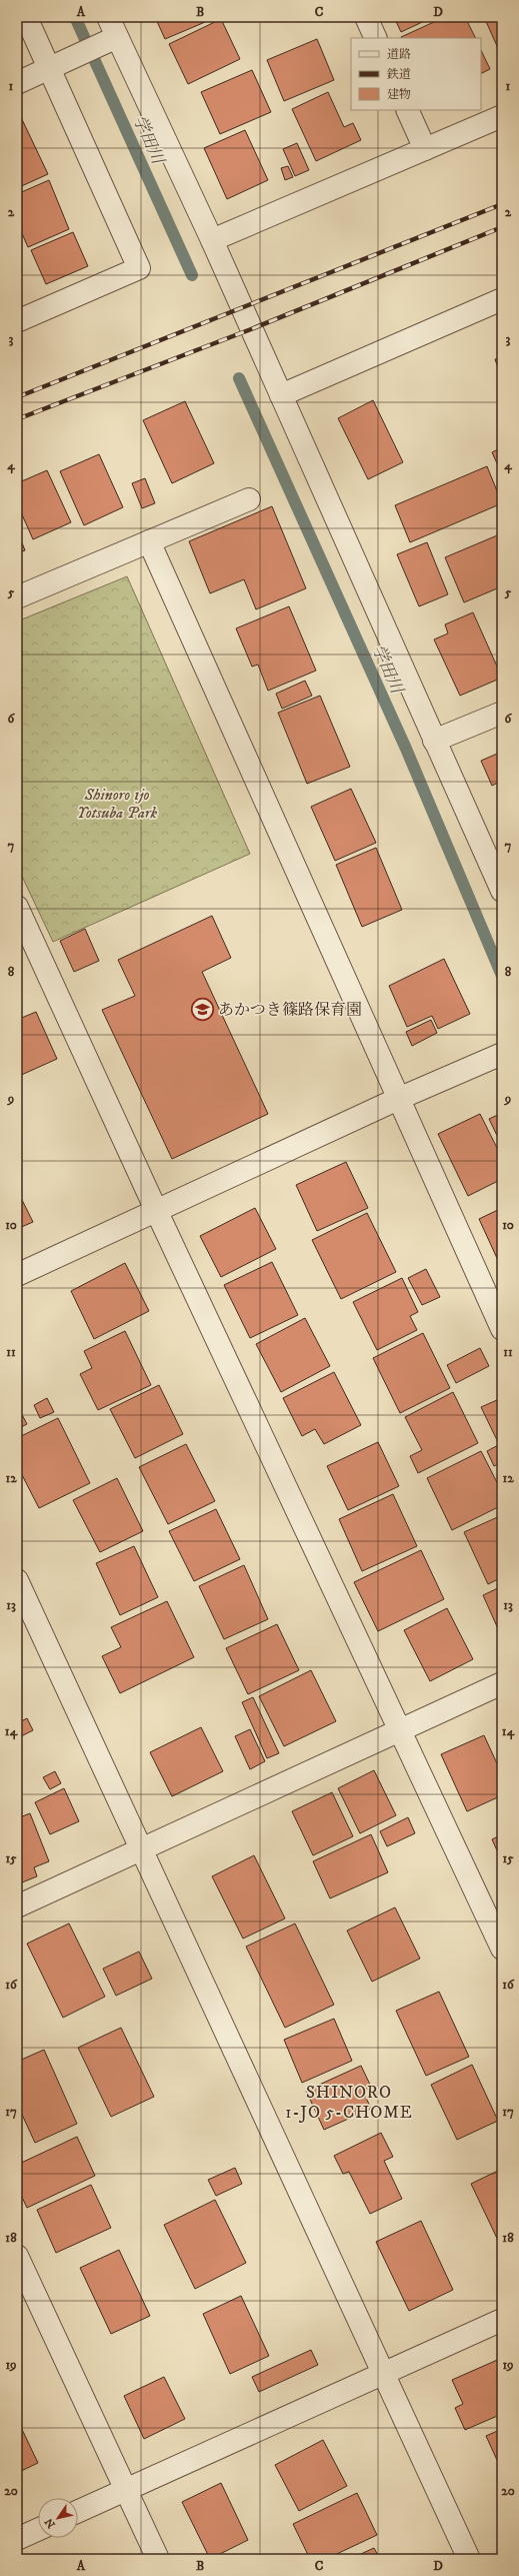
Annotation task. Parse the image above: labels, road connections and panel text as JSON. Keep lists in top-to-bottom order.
{
  "districts": ["SHINORO 1-JO 5-CHOME"],
  "water": ["学田川"],
  "parks": ["Shinoro 1jo Yotsuba Park"],
  "places": {
    "school or university": ["あかつき篠路保育園"]
  },
  "legend": ["道路", "鉄道", "建物"],
  "north": "bottom left",
  "grid": {
    "columns": [
      "A",
      "B",
      "C",
      "D"
    ],
    "rows": [
      "1",
      "2",
      "3",
      "4",
      "5",
      "6",
      "7",
      "8",
      "9",
      "10",
      "11",
      "12",
      "13",
      "14",
      "15",
      "16",
      "17",
      "18",
      "19",
      "20"
    ]
  }
}
